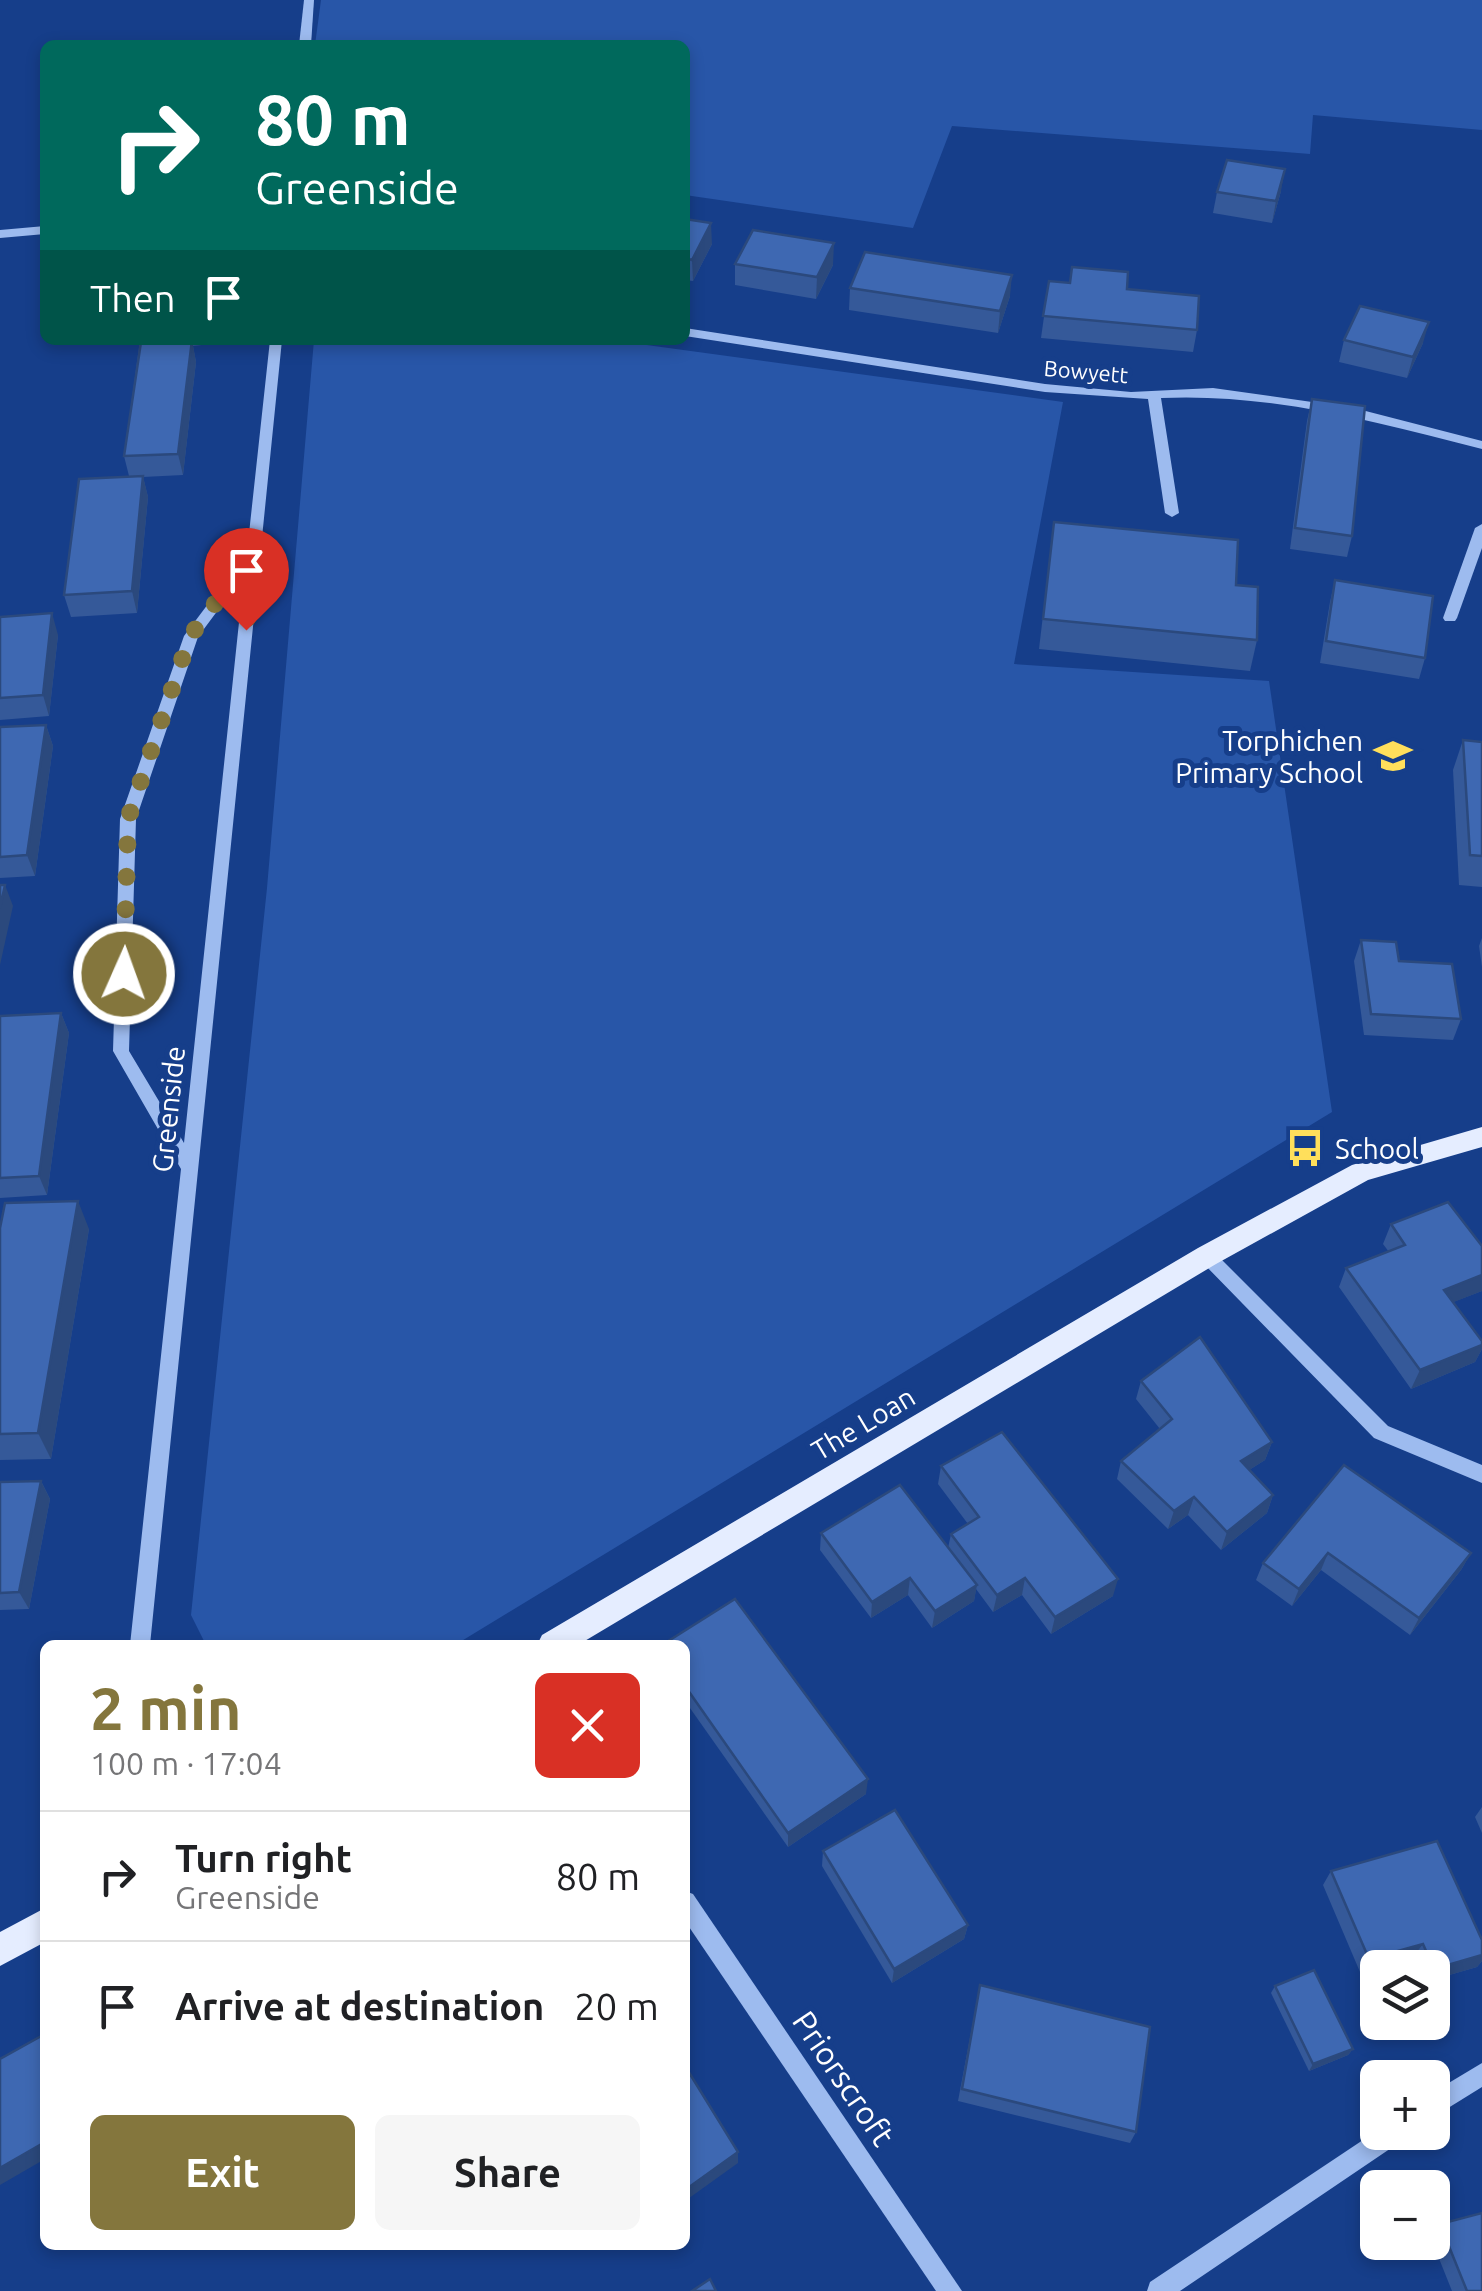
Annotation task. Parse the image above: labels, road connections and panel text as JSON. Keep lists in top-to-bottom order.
{
  "streets": {
    "main road": ["The Loan"],
    "street": ["Bowyett", "Greenside", "Priorscroft"]
  },
  "places": {
    "school or university": ["Torphichen Primary School"],
    "bus stop": ["School"]
  },
  "page": {
    "turn": ["80 m", "Greenside"],
    "then": "Then",
    "heading": ["2 min", "100 m · 17:04"],
    "list": [
      {
        "name": "Turn right",
        "note": "Greenside",
        "value": "80 m"
      },
      {
        "name": "Arrive at destination",
        "value": "20 m"
      }
    ],
    "map_buttons": ["+", "−"],
    "buttons": ["Exit", "Share"]
  }
}
